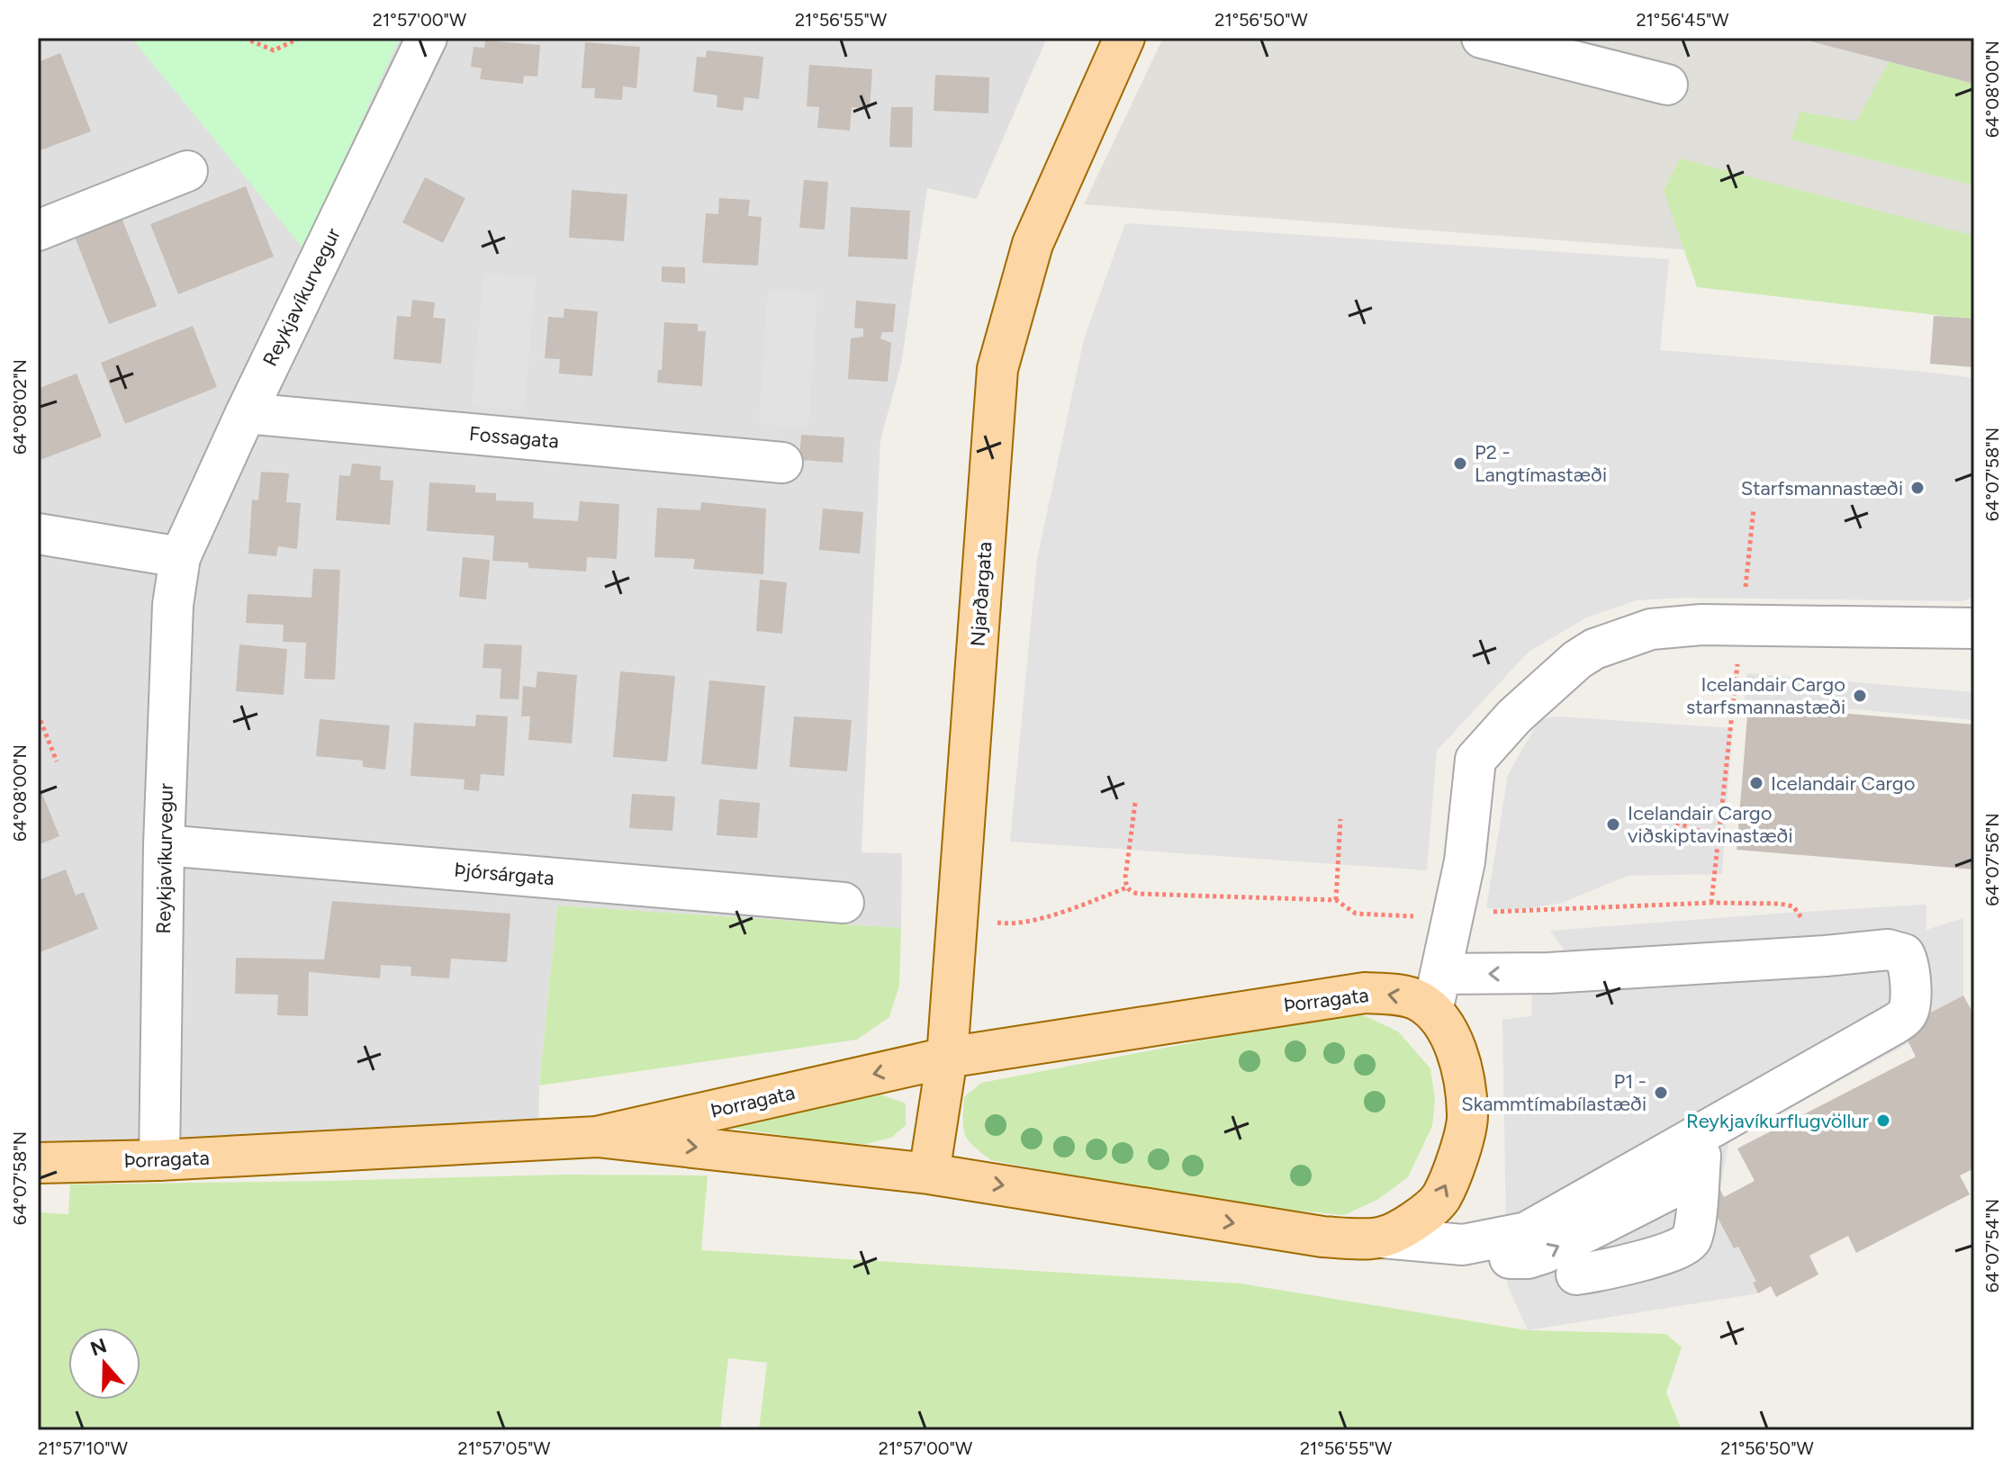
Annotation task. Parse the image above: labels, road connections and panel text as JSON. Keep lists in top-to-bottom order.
{
  "streets": {
    "main road": ["Njarðargata", "Þorragata"],
    "street": ["Reykjavíkurvegur", "Fossagata", "Þjórsárgata"]
  },
  "crossings": [
    ["Reykjavíkurvegur", "Fossagata"],
    ["Reykjavíkurvegur", "Þjórsárgata"],
    ["Reykjavíkurvegur", "Þorragata"],
    ["Njarðargata", "Þorragata"]
  ],
  "places": [
    "P2 - Langtímastæði",
    "Starfsmannastæði",
    "Icelandair Cargo starfsmannastæði",
    "Icelandair Cargo",
    "Icelandair Cargo viðskiptavinastæði",
    "P1 - Skammtímabílastæði",
    "Reykjavíkurflugvöllur"
  ],
  "north": "top",
  "coordinates": [
    "21°57'00\"W",
    "21°56'55\"W",
    "21°56'50\"W",
    "21°56'45\"W",
    "64°08'00\"N",
    "64°08'02\"N",
    "64°07'58\"N",
    "64°07'56\"N",
    "64°07'54\"N",
    "21°57'10\"W",
    "21°57'05\"W"
  ]
}
